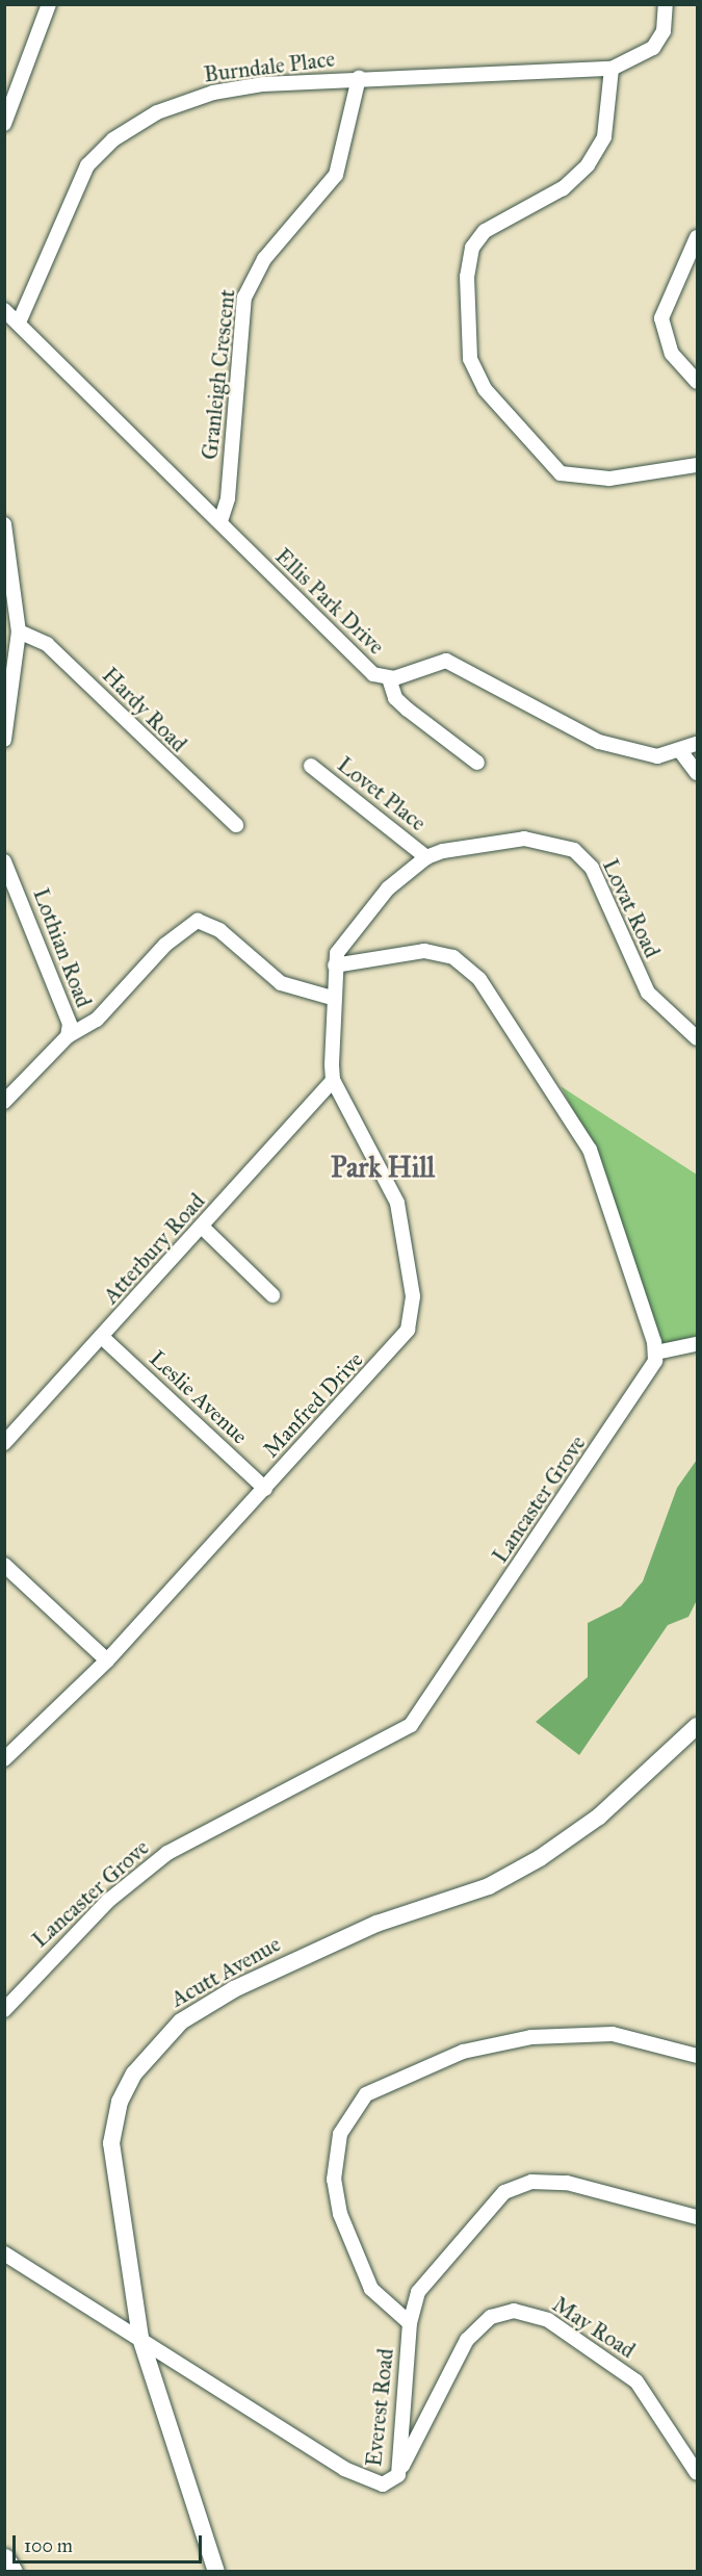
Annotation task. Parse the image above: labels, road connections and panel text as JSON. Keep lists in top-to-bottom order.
{
  "streets": {
    "street": [
      "Burndale Place",
      "Granleigh Crescent",
      "Ellis Park Drive",
      "Hardy Road",
      "Lovet Place",
      "Lovat Road",
      "Lothian Road",
      "Atterbury Road",
      "Leslie Avenue",
      "Manfred Drive",
      "Lancaster Grove",
      "Acutt Avenue",
      "May Road",
      "Everest Road"
    ]
  },
  "crossings": [
    ["Burndale Place", "Granleigh Crescent"],
    ["Burndale Place", "Ellis Park Drive"],
    ["Granleigh Crescent", "Ellis Park Drive"],
    ["Lovet Place", "Lovat Road"],
    ["Atterbury Road", "Leslie Avenue"],
    ["Atterbury Road", "Manfred Drive"],
    ["Leslie Avenue", "Manfred Drive"],
    ["Acutt Avenue", "Everest Road"],
    ["May Road", "Everest Road"]
  ],
  "districts": ["Park Hill"],
  "scale_bar": "100 m"
}
